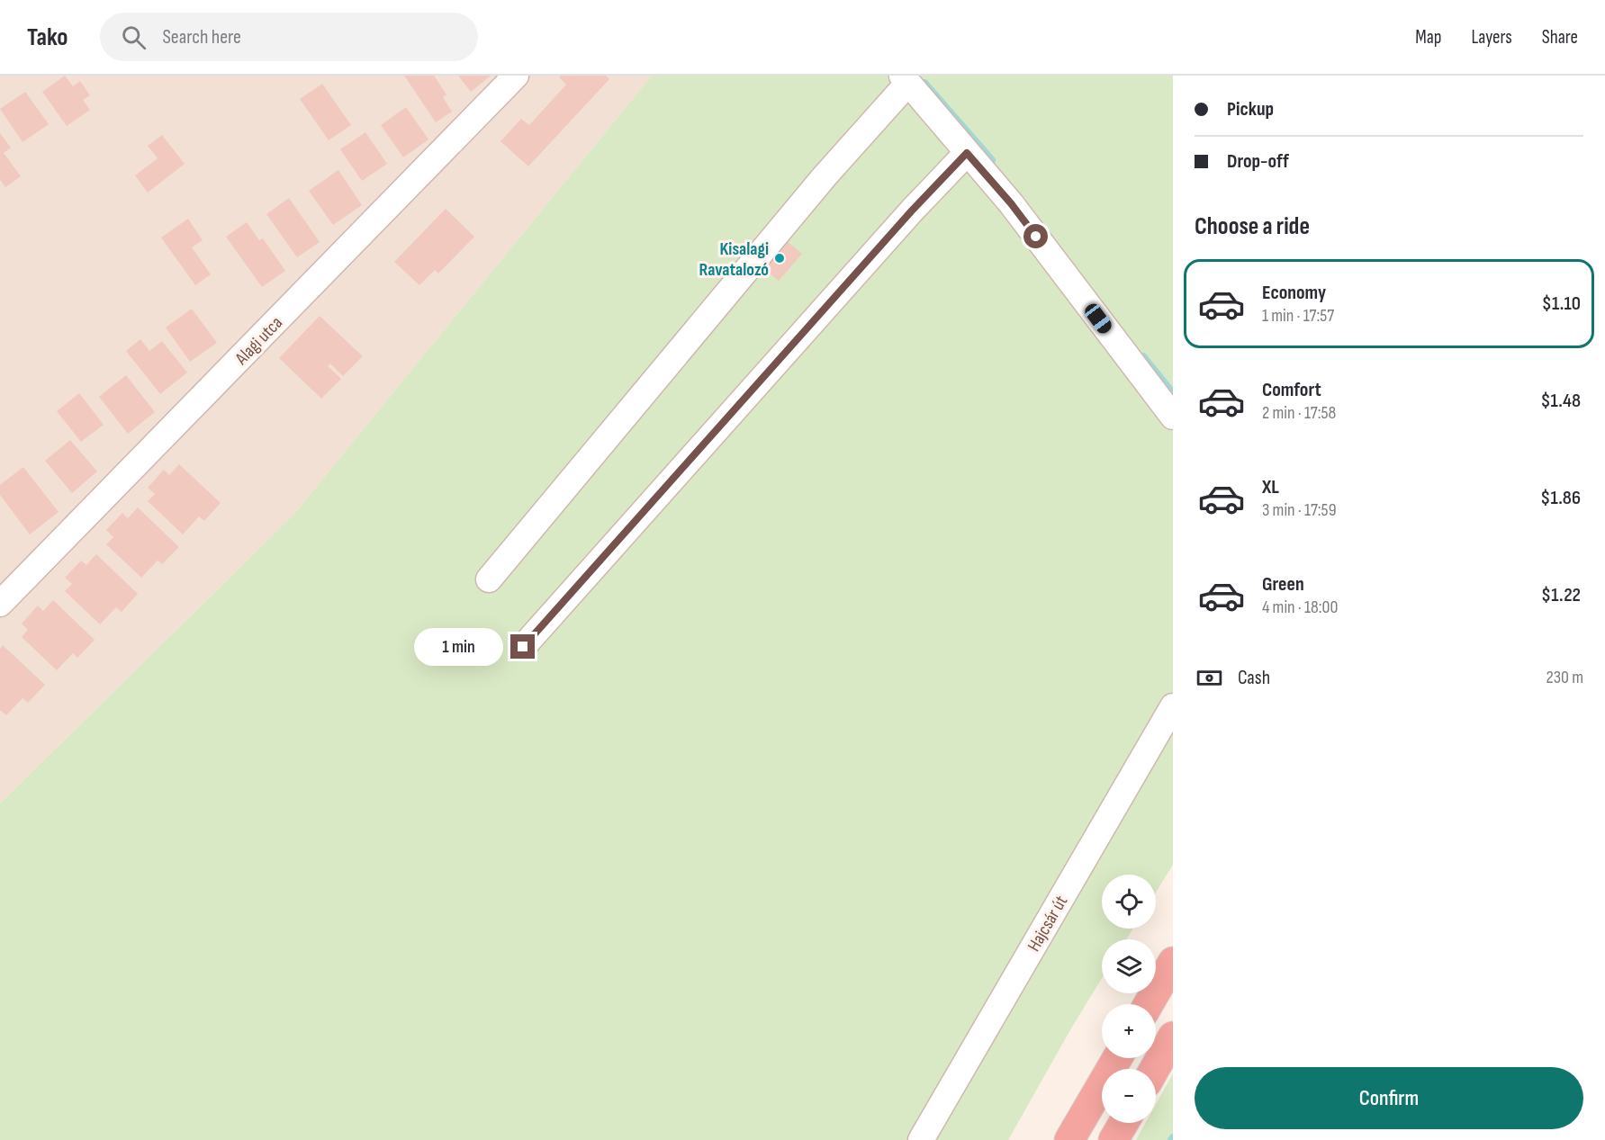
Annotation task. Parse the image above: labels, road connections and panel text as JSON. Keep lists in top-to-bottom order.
{
  "streets": {
    "street": ["Alagi utca", "Hajcsár út"]
  },
  "places": ["Kisalagi Ravatalozó"],
  "page": {
    "header": "Tako",
    "search": "Search here",
    "nav": ["Map", "Layers", "Share"],
    "banner": ["Pickup", "Drop-off"],
    "heading": "Choose a ride",
    "list": [
      {
        "name": "Economy",
        "note": "1 min · 17:57",
        "value": "$1.10"
      },
      {
        "name": "Comfort",
        "note": "2 min · 17:58",
        "value": "$1.48"
      },
      {
        "name": "XL",
        "note": "3 min · 17:59",
        "value": "$1.86"
      },
      {
        "name": "Green",
        "note": "4 min · 18:00",
        "value": "$1.22"
      }
    ],
    "bubble": "1 min",
    "pay": ["Cash", "230 m"],
    "map_buttons": ["+", "−"],
    "buttons": "Confirm"
  }
}
